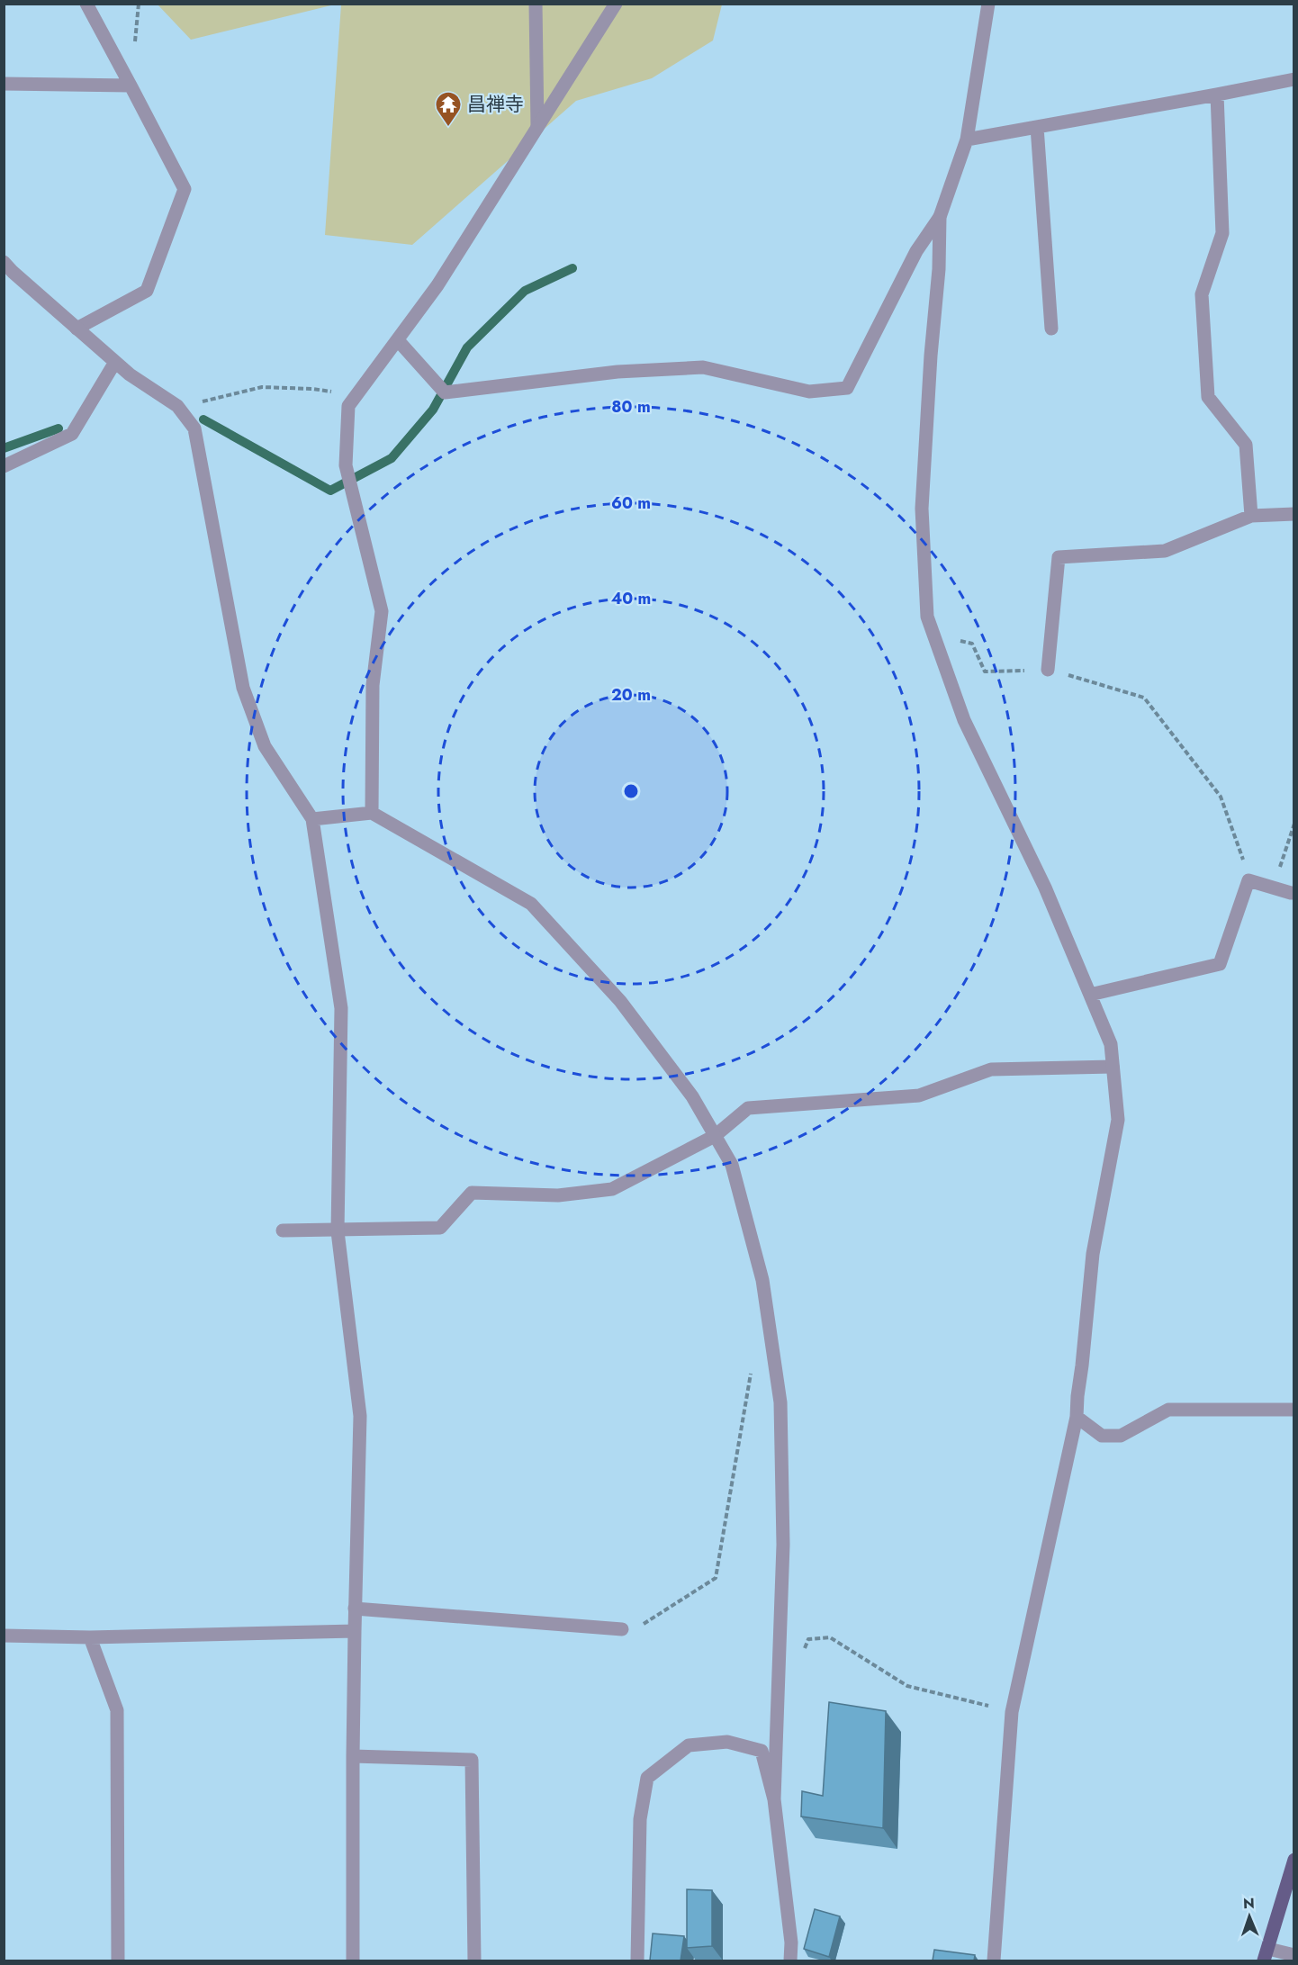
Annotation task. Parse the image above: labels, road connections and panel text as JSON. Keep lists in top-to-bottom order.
{
  "places": {
    "temple": ["昌禅寺"]
  },
  "north": "top",
  "rings": [
    "80 m",
    "60 m",
    "40 m",
    "20 m"
  ]
}
